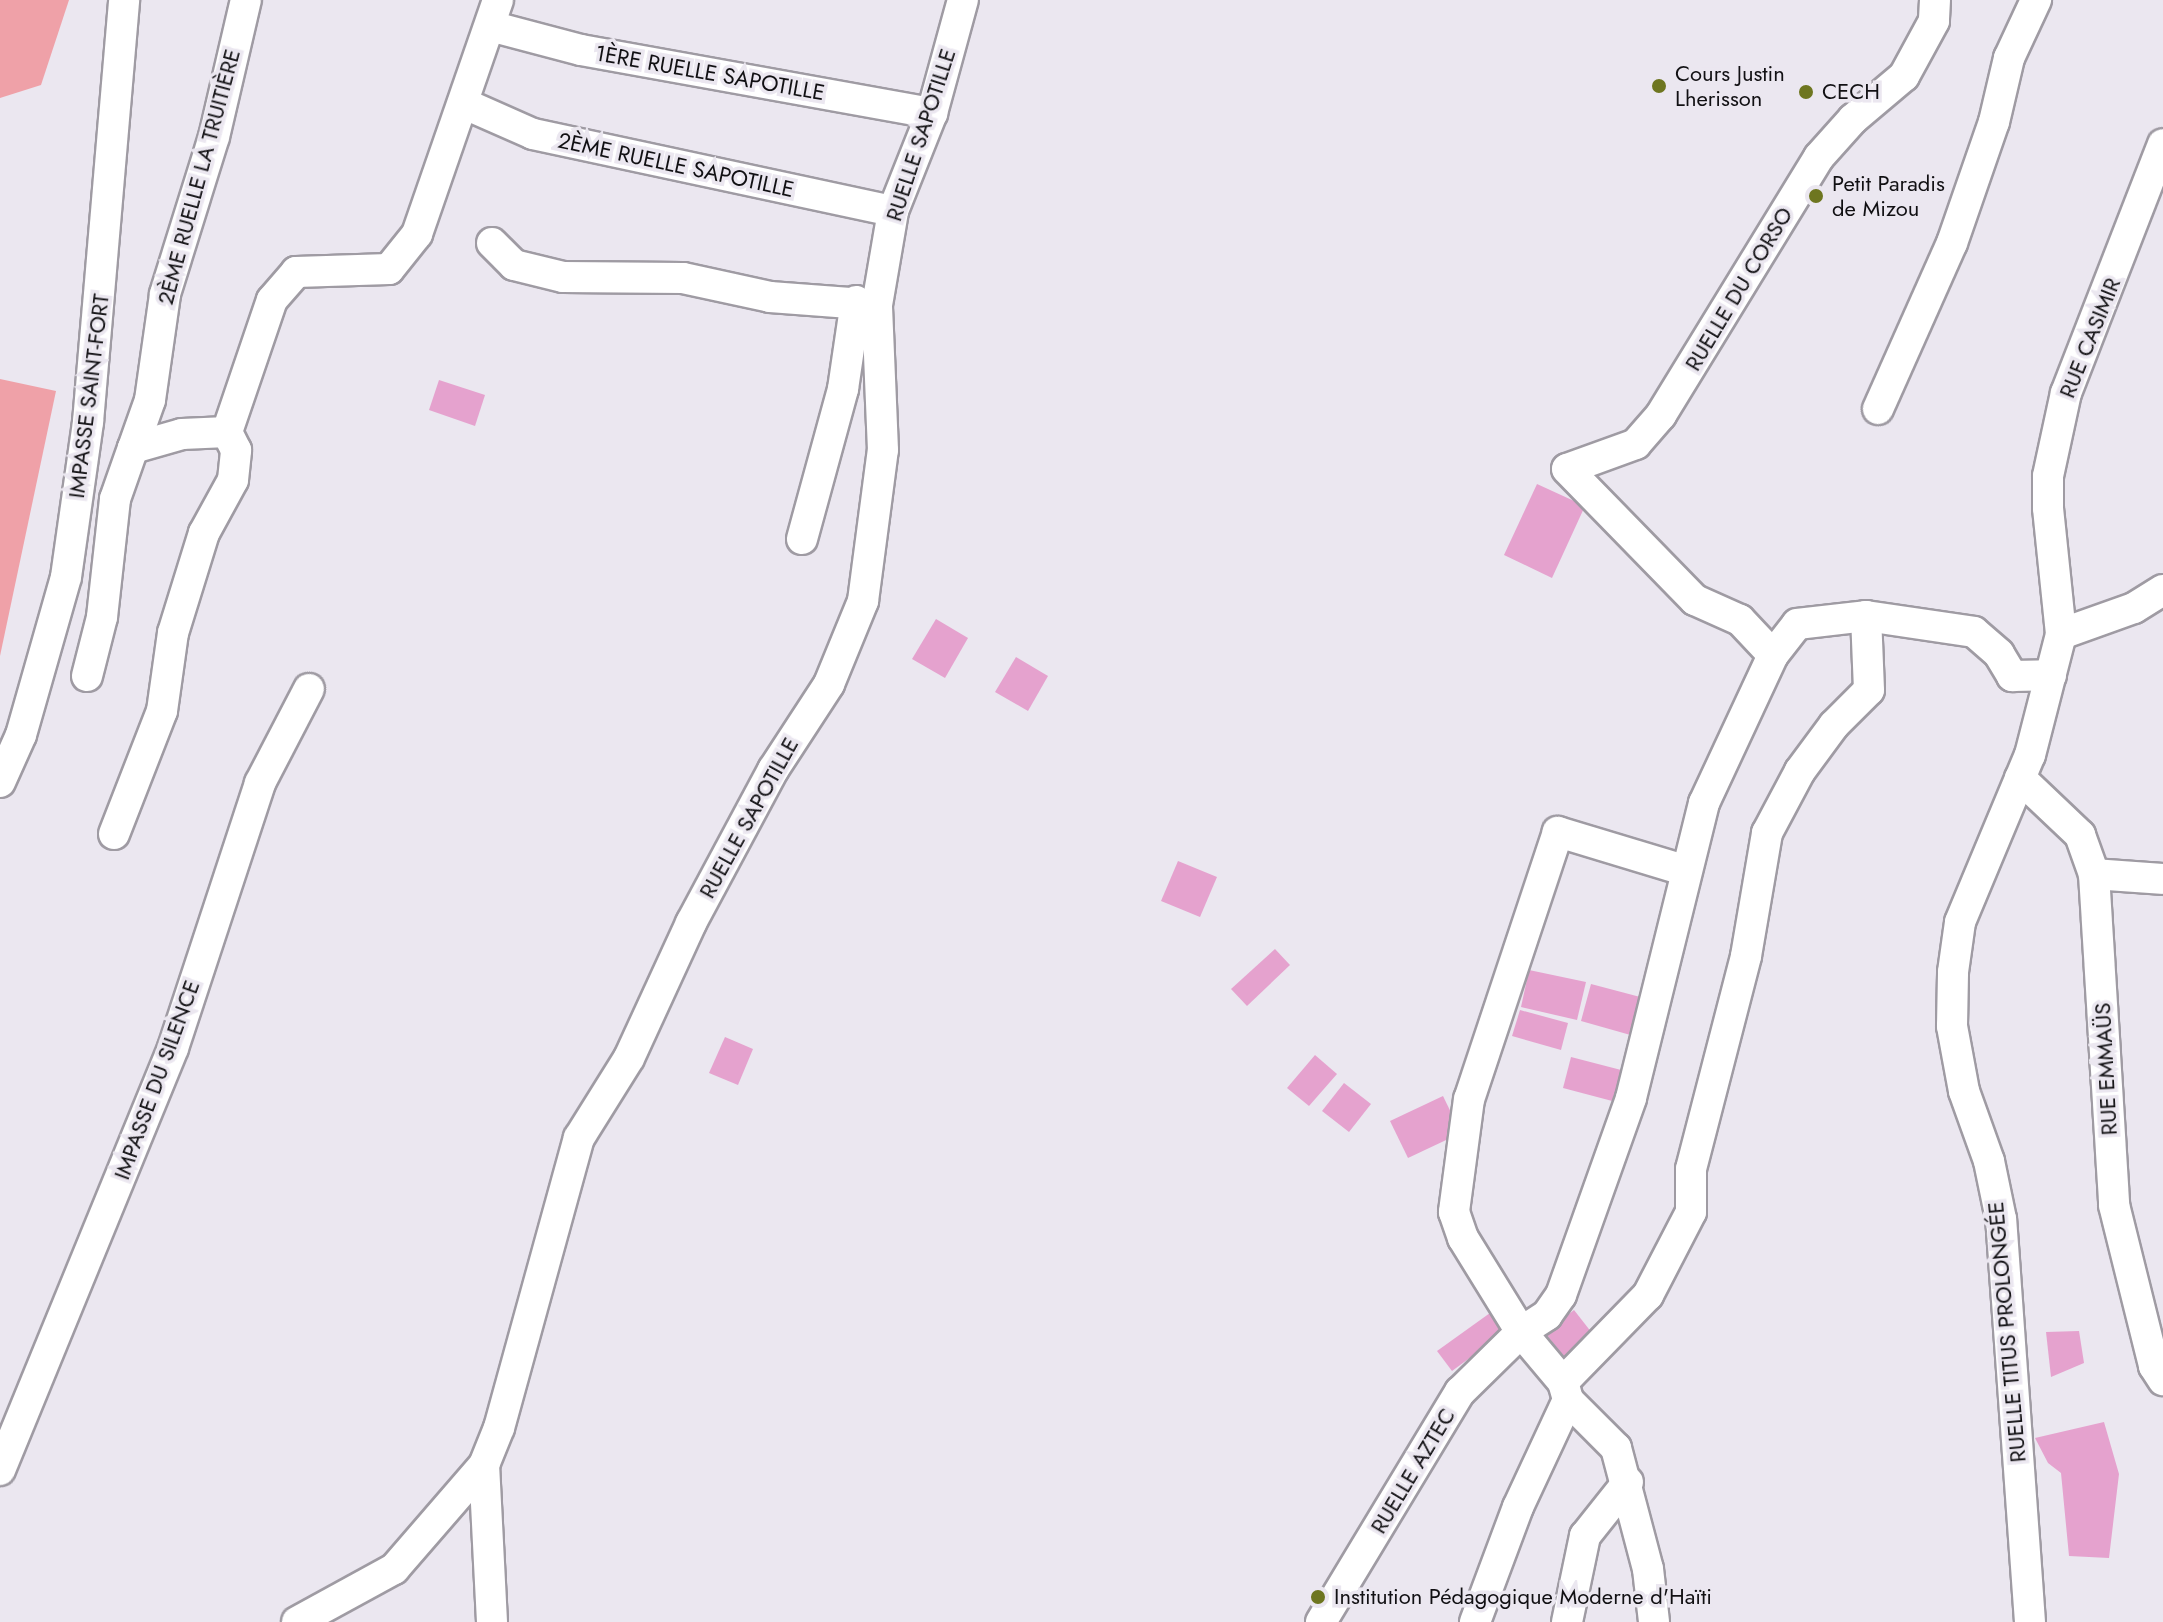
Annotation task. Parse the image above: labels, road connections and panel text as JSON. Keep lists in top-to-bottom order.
{
  "streets": {
    "street": [
      "1ÈRE RUELLE SAPOTILLE",
      "RUELLE SAPOTILLE",
      "2ÈME RUELLE SAPOTILLE",
      "2ÈME RUELLE LA TRUITIÈRE",
      "RUELLE DU CORSO",
      "RUE CASIMIR",
      "IMPASSE SAINT-FORT",
      "RUE EMMAÜS",
      "IMPASSE DU SILENCE",
      "RUELLE TITUS PROLONGÉE",
      "RUELLE AZTEC"
    ]
  },
  "crossings": [
    ["1ÈRE RUELLE SAPOTILLE", "RUELLE SAPOTILLE"],
    ["RUELLE SAPOTILLE", "2ÈME RUELLE SAPOTILLE"],
    ["RUELLE DU CORSO", "RUELLE AZTEC"],
    ["RUE CASIMIR", "RUELLE TITUS PROLONGÉE"],
    ["RUE EMMAÜS", "RUELLE TITUS PROLONGÉE"],
    ["RUELLE TITUS PROLONGÉE", "RUELLE AZTEC"]
  ],
  "places": [
    "Cours Justin Lherisson",
    "CECH",
    "Petit Paradis de Mizou",
    "Institution Pédagogique Moderne d'Haïti"
  ]
}
